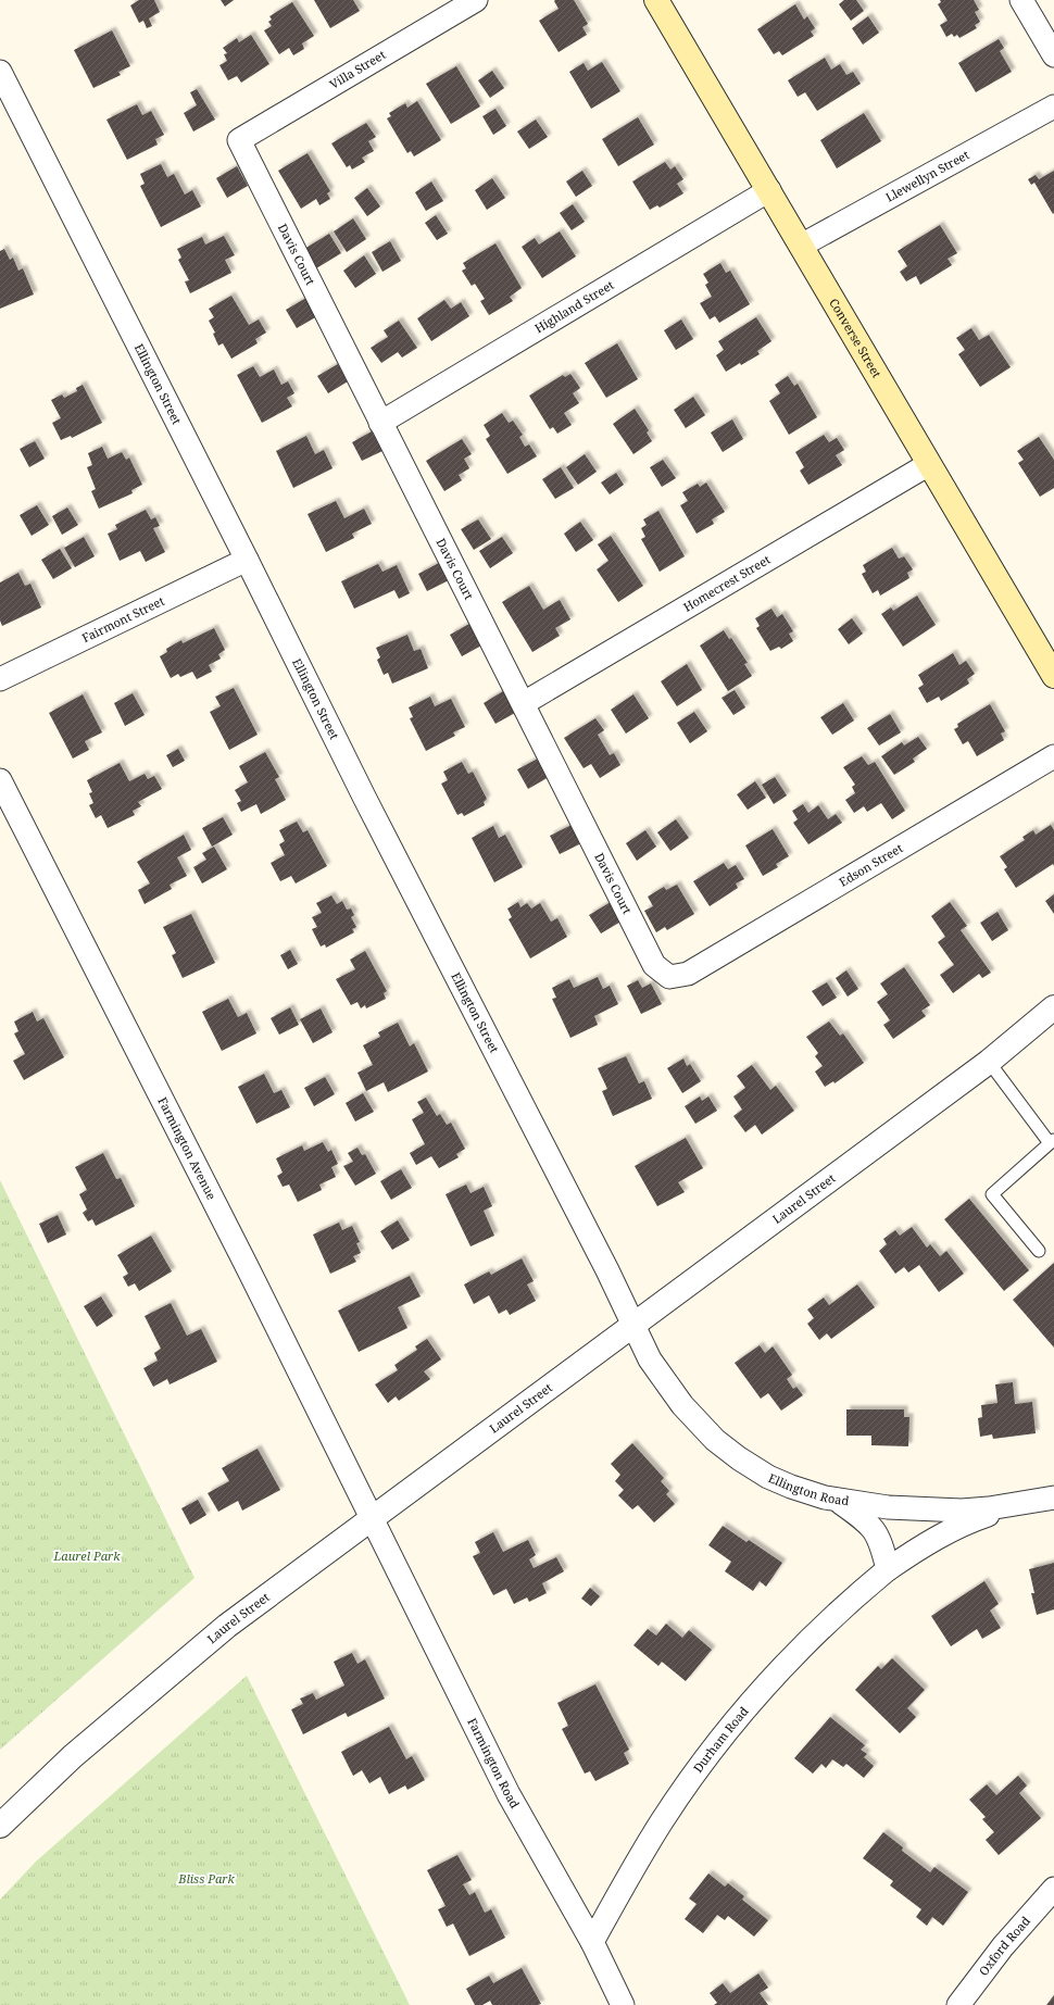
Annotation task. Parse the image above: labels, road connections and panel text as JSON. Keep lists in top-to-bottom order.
{
  "streets": {
    "main road": ["Converse Street"],
    "street": [
      "Villa Street",
      "Llewellyn Street",
      "Davis Court",
      "Highland Street",
      "Ellington Street",
      "Homecrest Street",
      "Fairmont Street",
      "Edson Street",
      "Farmington Avenue",
      "Laurel Street",
      "Ellington Road",
      "Durham Road",
      "Farmington Road",
      "Oxford Road"
    ]
  },
  "crossings": [
    ["Villa Street", "Davis Court"],
    ["Llewellyn Street", "Converse Street"],
    ["Davis Court", "Highland Street"],
    ["Davis Court", "Homecrest Street"],
    ["Davis Court", "Edson Street"],
    ["Highland Street", "Converse Street"],
    ["Converse Street", "Homecrest Street"],
    ["Ellington Street", "Fairmont Street"],
    ["Ellington Street", "Laurel Street"],
    ["Ellington Street", "Ellington Road"],
    ["Farmington Avenue", "Laurel Street"],
    ["Farmington Avenue", "Farmington Road"],
    ["Laurel Street", "Ellington Road"],
    ["Laurel Street", "Farmington Road"],
    ["Ellington Road", "Durham Road"],
    ["Durham Road", "Farmington Road"]
  ],
  "parks": ["Laurel Park", "Bliss Park"]
}
